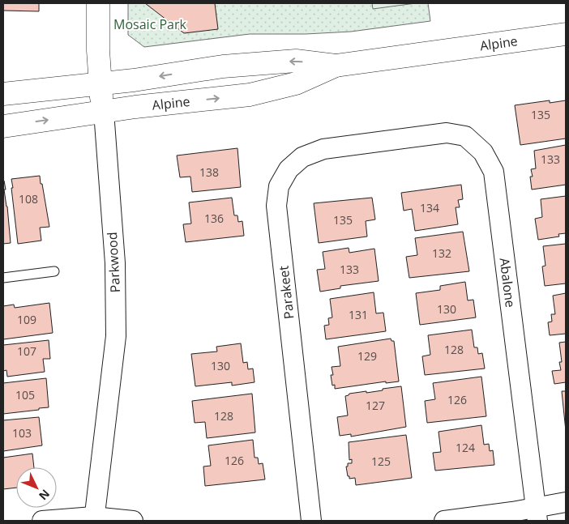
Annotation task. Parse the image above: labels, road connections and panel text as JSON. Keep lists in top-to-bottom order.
{
  "streets": {
    "street": [
      "Alpine",
      "Parkwood",
      "Abalone",
      "Parakeet"
    ]
  },
  "crossings": [
    ["Alpine", "Parkwood"],
    ["Abalone", "Parakeet"]
  ],
  "parks": ["Mosaic Park"],
  "house_numbers": [
    "135",
    "133",
    "138",
    "108",
    "134",
    "136",
    "135",
    "132",
    "133",
    "130",
    "131",
    "109",
    "128",
    "107",
    "129",
    "130",
    "105",
    "126",
    "127",
    "128",
    "103",
    "124",
    "126",
    "125"
  ],
  "north": "bottom right"
}
